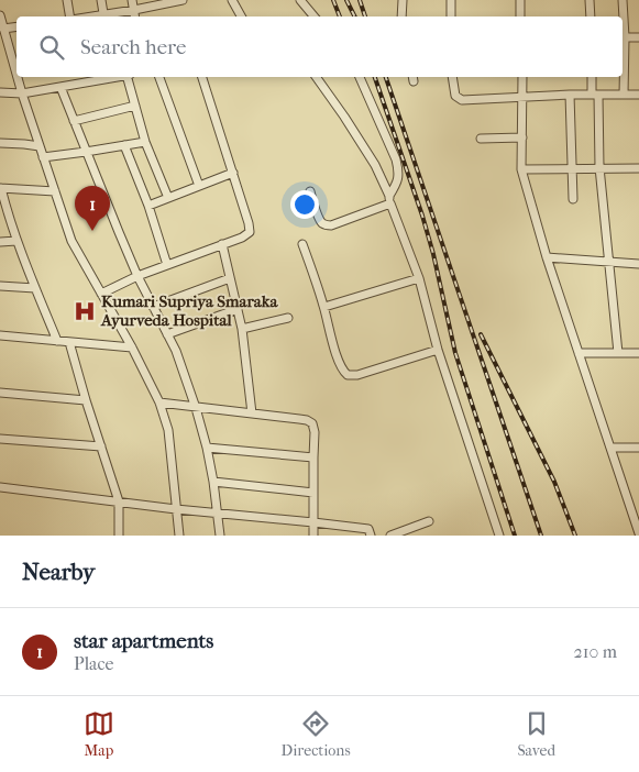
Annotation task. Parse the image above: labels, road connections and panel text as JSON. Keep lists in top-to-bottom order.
{
  "places": {
    "hospital": ["Kumari Supriya Smaraka Ayurveda Hospital"]
  },
  "page": {
    "search": "Search here",
    "pins": "1",
    "heading": "Nearby",
    "list": [
      {
        "mark": "1",
        "name": "star apartments",
        "note": "Place",
        "value": "210 m"
      }
    ],
    "nav": ["Map", "Directions", "Saved"]
  }
}
